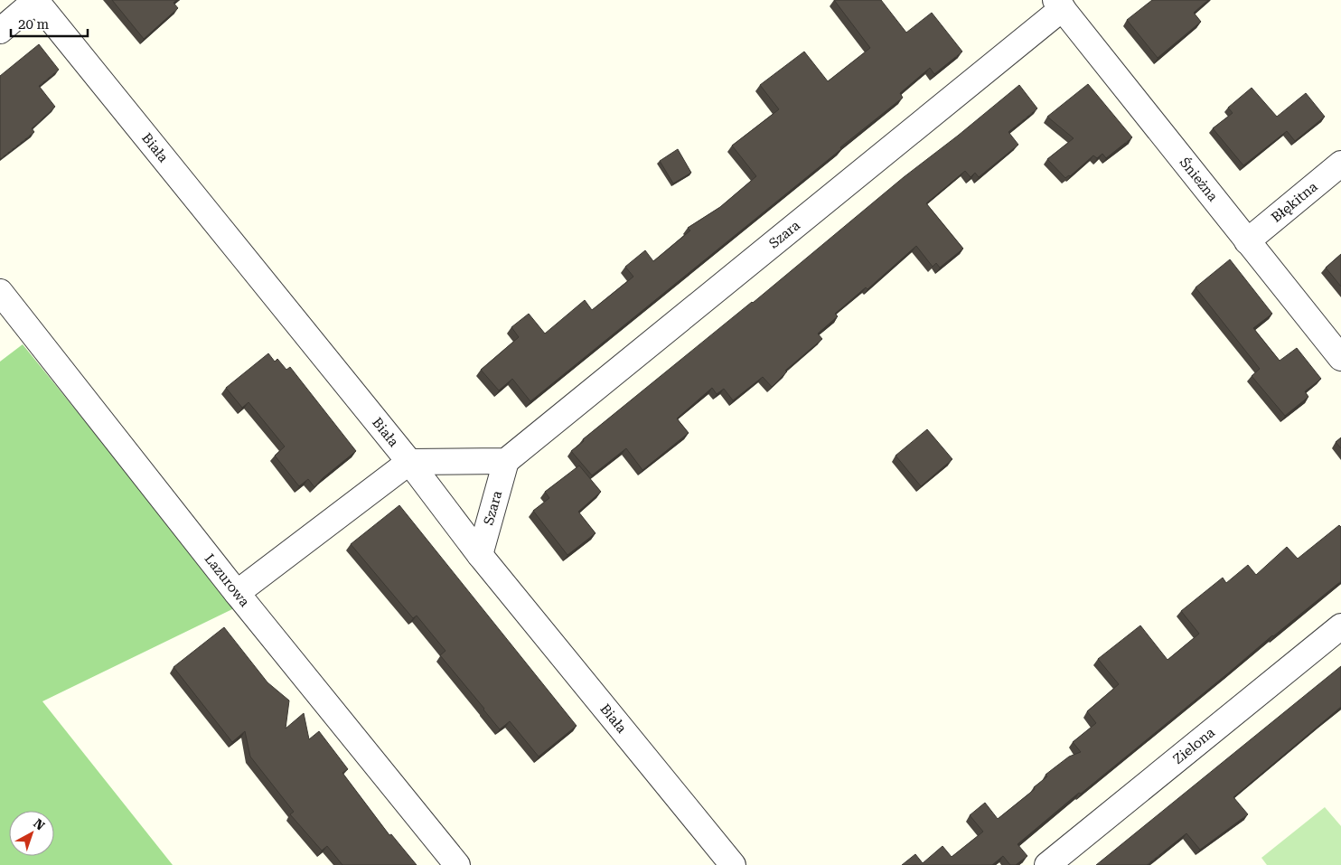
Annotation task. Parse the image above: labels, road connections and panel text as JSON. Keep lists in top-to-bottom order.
{
  "streets": {
    "street": [
      "Biała",
      "Śnieżna",
      "Błękitna",
      "Szara",
      "Lazurowa",
      "Zielona"
    ]
  },
  "crossings": [
    ["Biała", "Szara"],
    ["Śnieżna", "Błękitna"],
    ["Śnieżna", "Szara"]
  ],
  "scale_bar": "20 m",
  "north": "top right"
}
